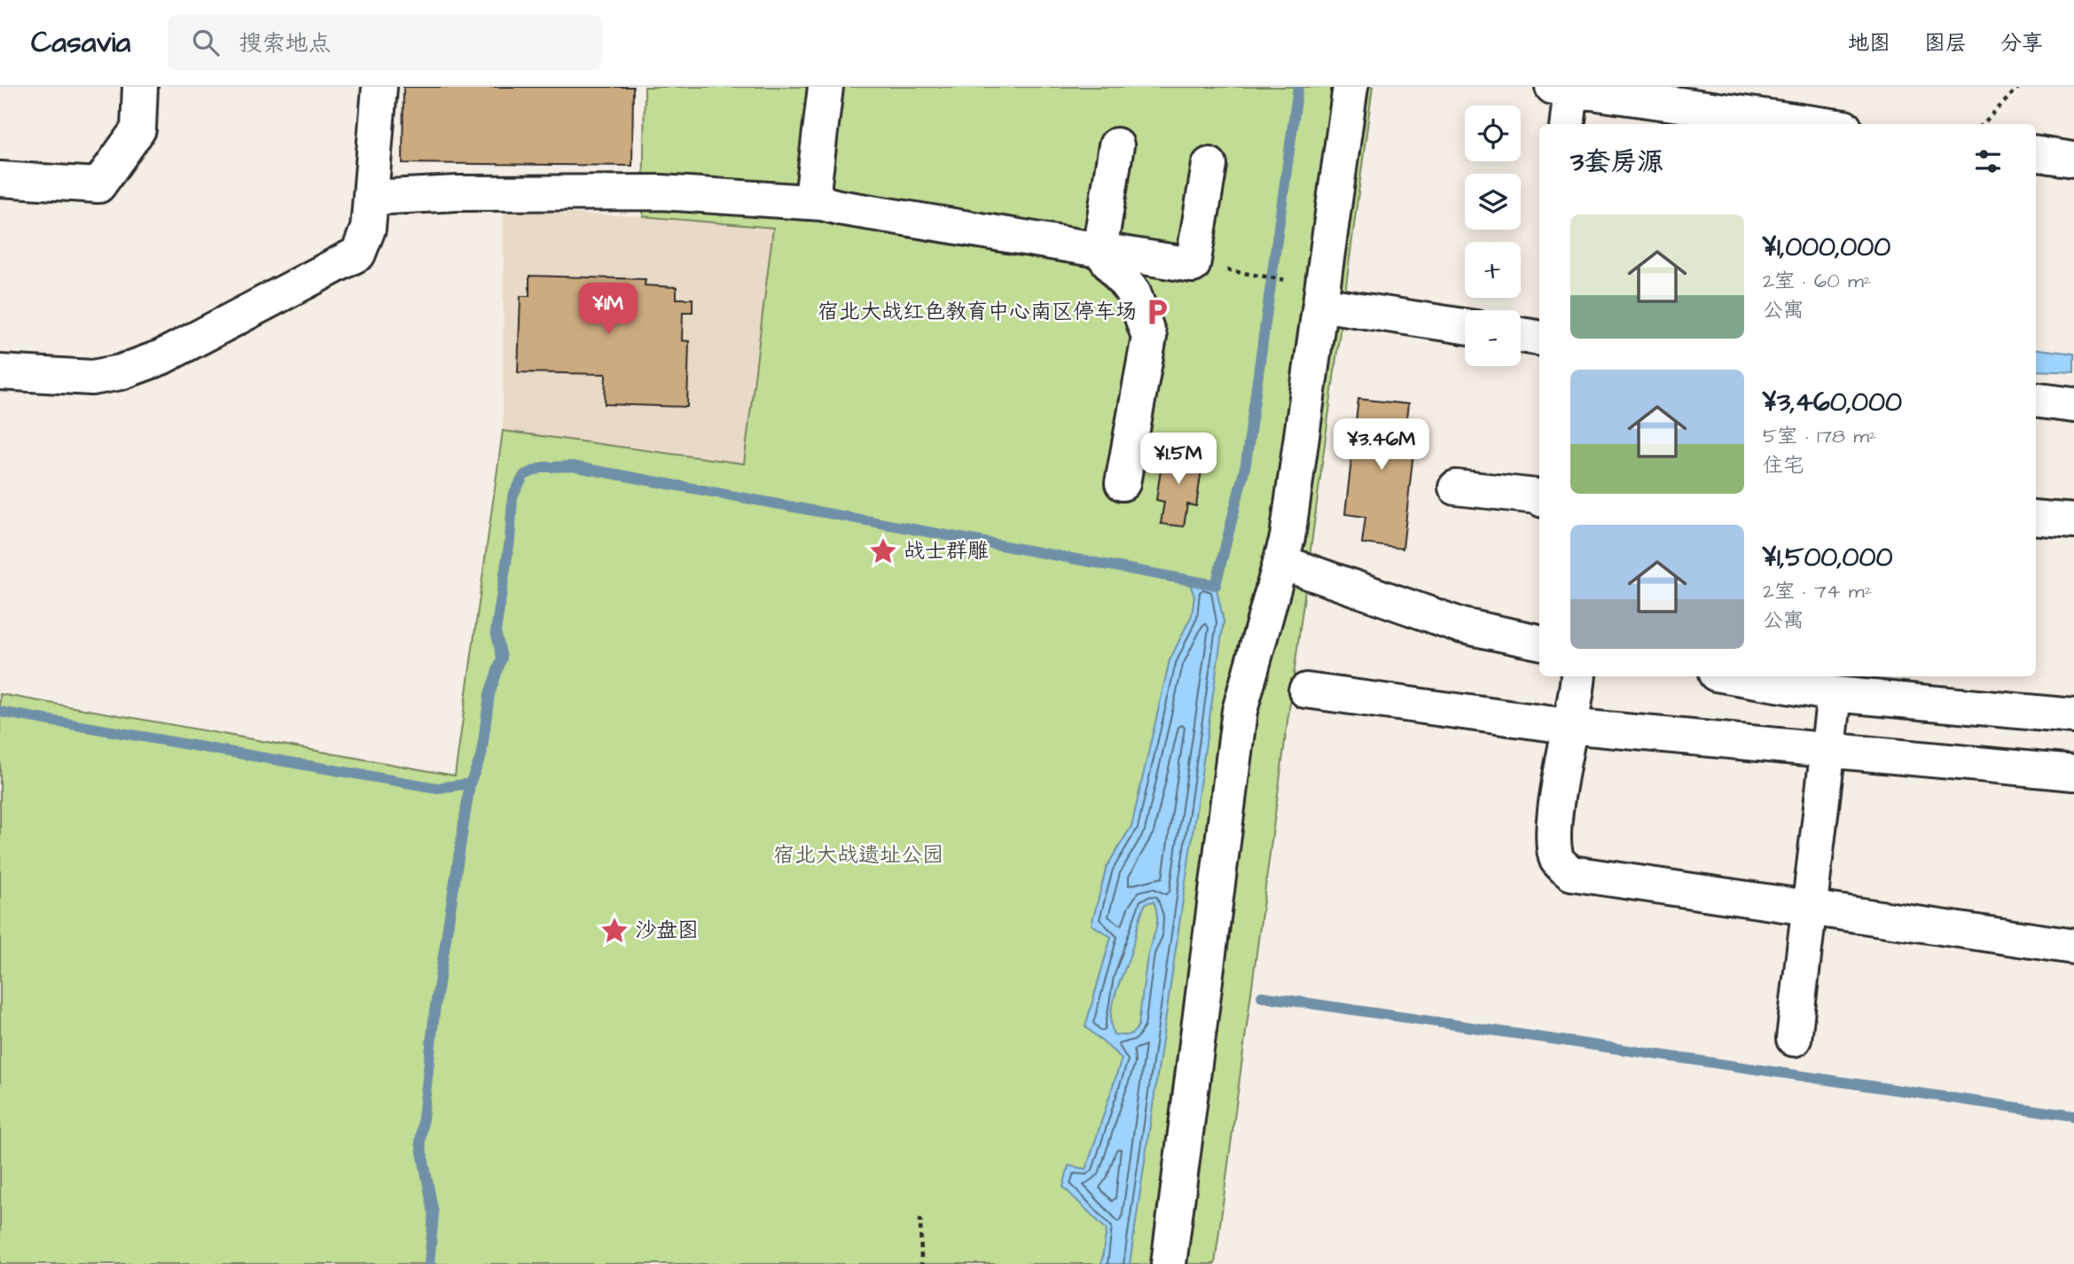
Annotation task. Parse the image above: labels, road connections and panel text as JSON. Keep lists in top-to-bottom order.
{
  "parks": ["宿北大战遗址公园"],
  "places": {
    "parking": ["宿北大战红色教育中心南区停车场"],
    "place": ["战士群雕", "沙盘图"]
  },
  "page": {
    "header": "Casavia",
    "search": "搜索地点",
    "nav": ["地图", "图层", "分享"],
    "map_buttons": ["+", "−"],
    "heading": "3套房源",
    "list": [
      {
        "name": "¥1,000,000",
        "note": "2室 · 60 m² · 公寓"
      },
      {
        "name": "¥3,460,000",
        "note": "5室 · 178 m² · 住宅"
      },
      {
        "name": "¥1,500,000",
        "note": "2室 · 74 m² · 公寓"
      }
    ],
    "price": ["¥1M", "¥3.46M", "¥1.5M"]
  }
}
